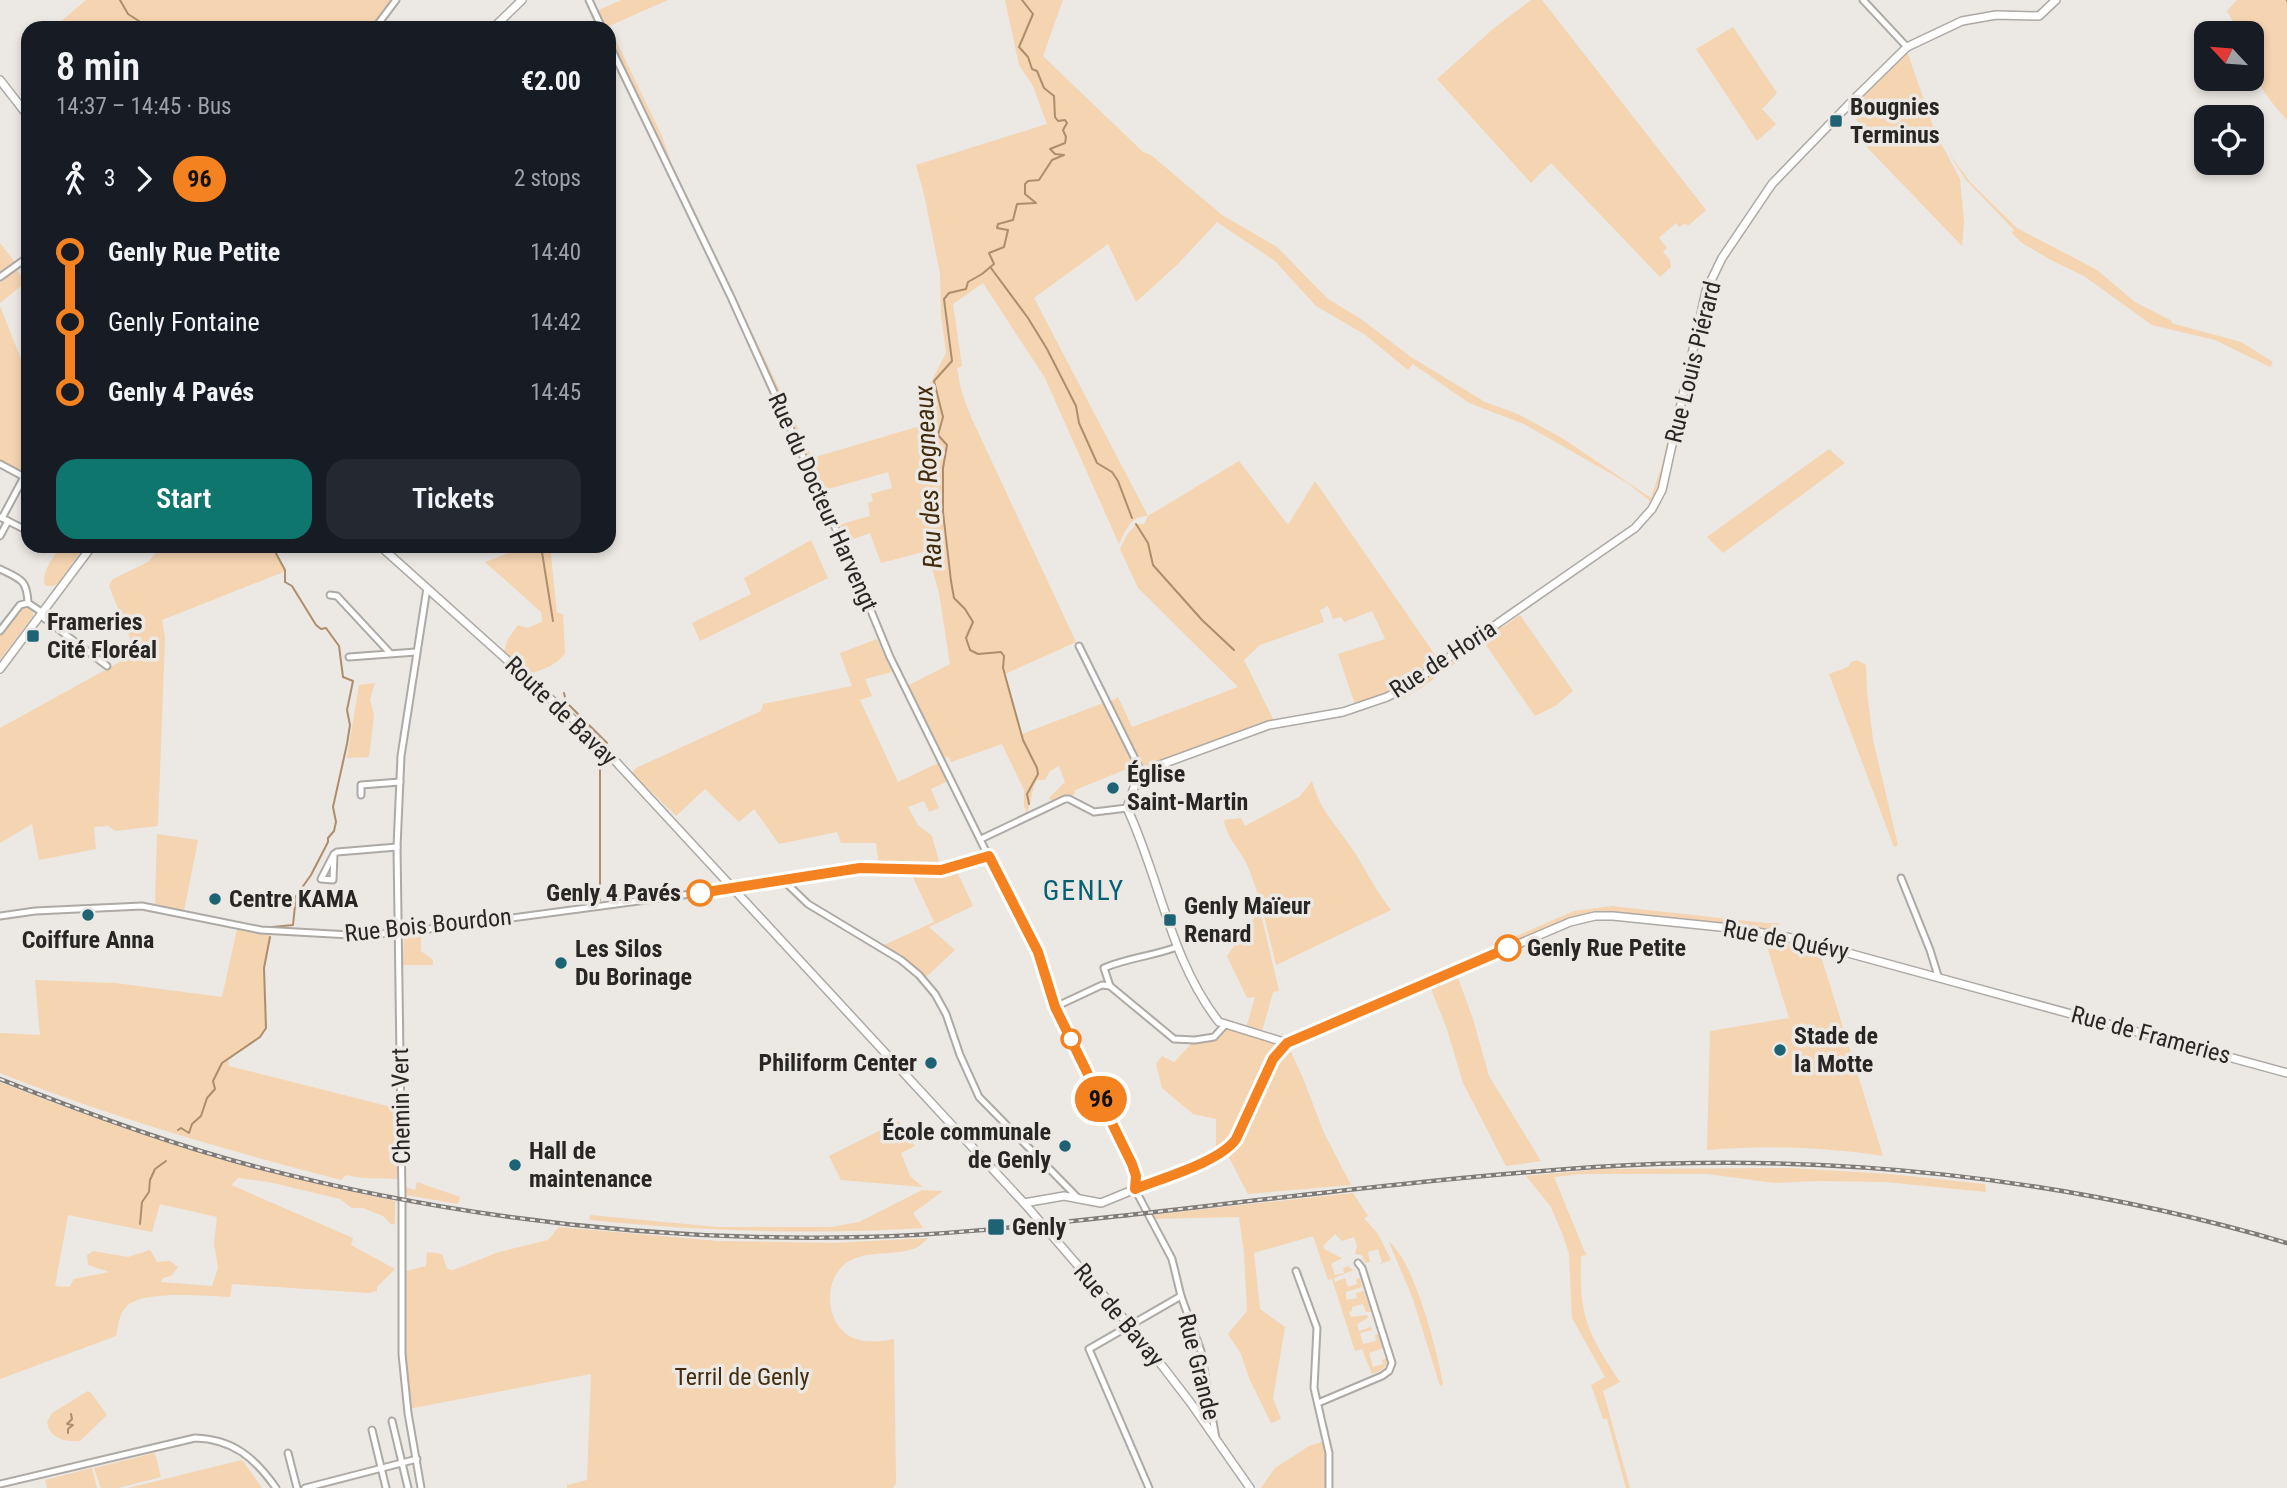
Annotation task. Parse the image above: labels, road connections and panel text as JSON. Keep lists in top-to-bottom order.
{
  "streets": {
    "main road": [
      "Rue Louis Piérard",
      "Rue de Horia",
      "Route de Bavay",
      "Rue de Quévy",
      "Rue de Frameries",
      "Rue de Bavay"
    ],
    "street": [
      "Rue du Docteur Harvengt",
      "Rue Bois Bourdon",
      "Chemin Vert",
      "Rue Grande"
    ]
  },
  "crossings": [
    ["Rue Louis Piérard", "Rue de Horia"],
    ["Rue du Docteur Harvengt", "Rue Bois Bourdon"],
    ["Rue du Docteur Harvengt", "Rue Grande"],
    ["Route de Bavay", "Rue Bois Bourdon"],
    ["Route de Bavay", "Chemin Vert"],
    ["Route de Bavay", "Rue de Bavay"],
    ["Rue Bois Bourdon", "Chemin Vert"],
    ["Rue Bois Bourdon", "Rue de Bavay"],
    ["Rue Bois Bourdon", "Rue Grande"],
    ["Rue de Quévy", "Rue de Frameries"],
    ["Rue de Bavay", "Rue Grande"]
  ],
  "districts": ["GENLY"],
  "water": ["Rau des Rogneaux"],
  "parks": ["Terril de Genly"],
  "places": {
    "transit": [
      "Bougnies Terminus",
      "Frameries Cité Floréal",
      "Genly Maïeur Renard",
      "Genly"
    ],
    "other": [
      "Église Saint-Martin",
      "Genly 4 Pavés",
      "Centre KAMA",
      "Coiffure Anna",
      "Genly Rue Petite",
      "Les Silos Du Borinage",
      "Stade de la Motte",
      "Philiform Center",
      "École communale de Genly",
      "Hall de maintenance"
    ]
  },
  "lines": ["bus line 96"],
  "north": "top left",
  "page": {
    "on_map": "96",
    "heading": ["8 min", "14:37 – 14:45 · Bus", "€2.00"],
    "legs": ["3", "96", "2 stops"],
    "list": [
      {
        "name": "Genly Rue Petite",
        "value": "14:40"
      },
      {
        "name": "Genly Fontaine",
        "value": "14:42"
      },
      {
        "name": "Genly 4 Pavés",
        "value": "14:45"
      }
    ],
    "buttons": ["Start", "Tickets"]
  }
}
